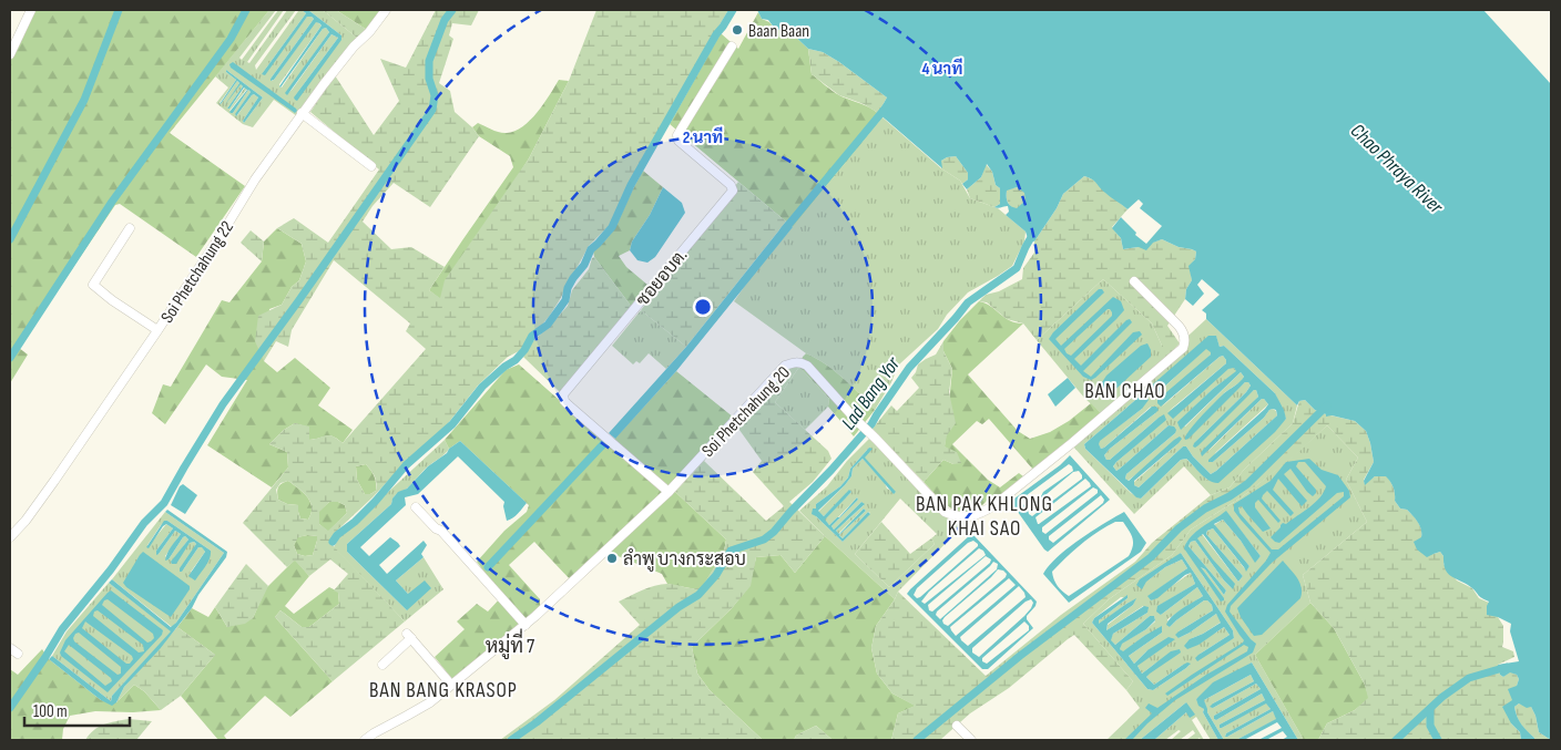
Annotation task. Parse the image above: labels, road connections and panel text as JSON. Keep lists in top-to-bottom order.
{
  "streets": {
    "street": ["Soi Phetchahung 22", "ซอยอบต.", "Soi Phetchahung 20"]
  },
  "crossings": [
    ["ซอยอบต.", "Soi Phetchahung 20"]
  ],
  "districts": [
    "BAN CHAO",
    "BAN PAK KHLONG KHAI SAO",
    "หมู่ที่ 7",
    "BAN BANG KRASOP"
  ],
  "water": ["Chao Phraya River", "Lad Bang Yor"],
  "places": ["Baan Baan", "ลำพู บางกระสอบ"],
  "scale_bar": "100 m",
  "rings": ["4 นาที", "2 นาที"]
}
